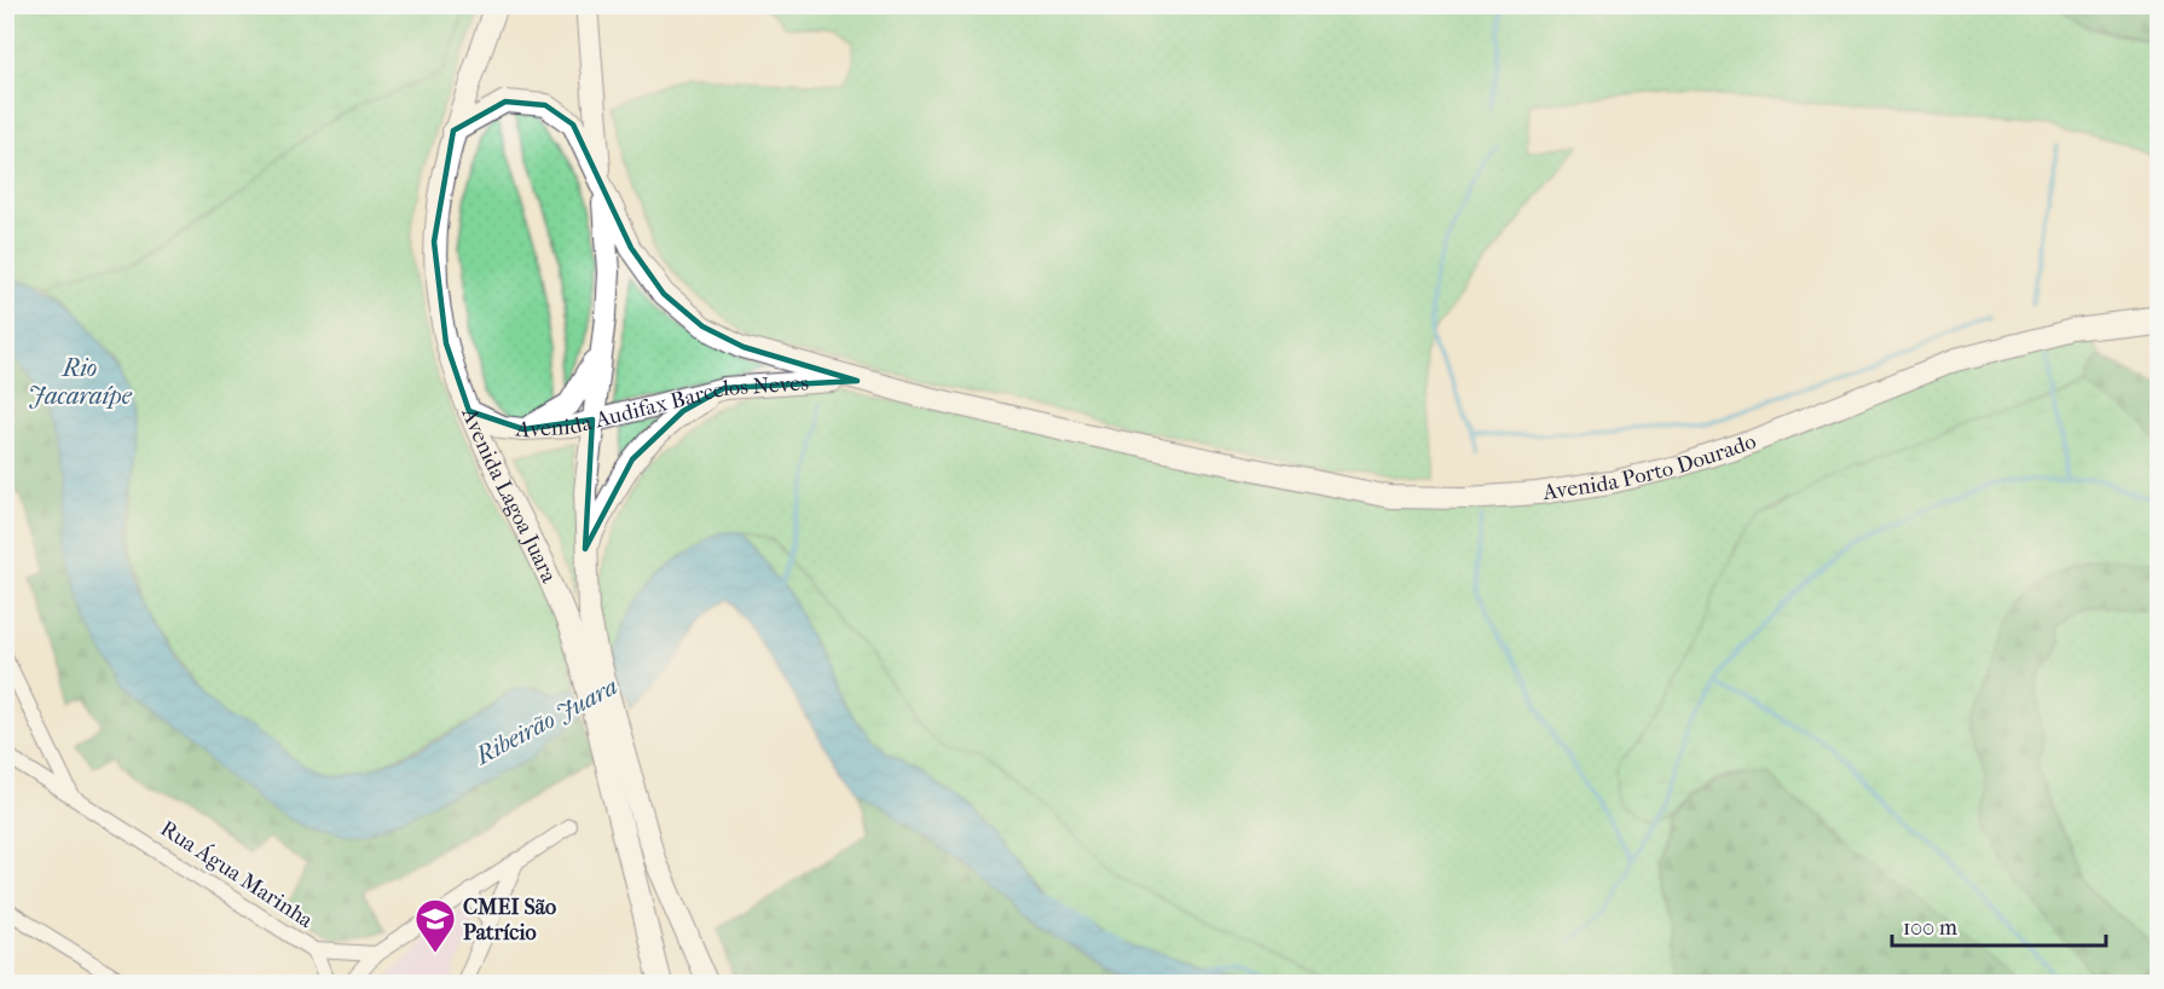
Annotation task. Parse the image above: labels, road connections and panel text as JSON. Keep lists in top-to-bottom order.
{
  "streets": {
    "main road": ["Avenida Audifax Barcelos Neves", "Avenida Porto Dourado", "Avenida Lagoa Juara"],
    "street": ["Rua Água Marinha"]
  },
  "crossings": [
    ["Avenida Audifax Barcelos Neves", "Avenida Porto Dourado"],
    ["Avenida Audifax Barcelos Neves", "Avenida Lagoa Juara"]
  ],
  "water": ["Rio Jacaraípe", "Ribeirão Juara"],
  "places": {
    "school or university": ["CMEI São Patrício"]
  },
  "scale_bar": "100 m"
}
